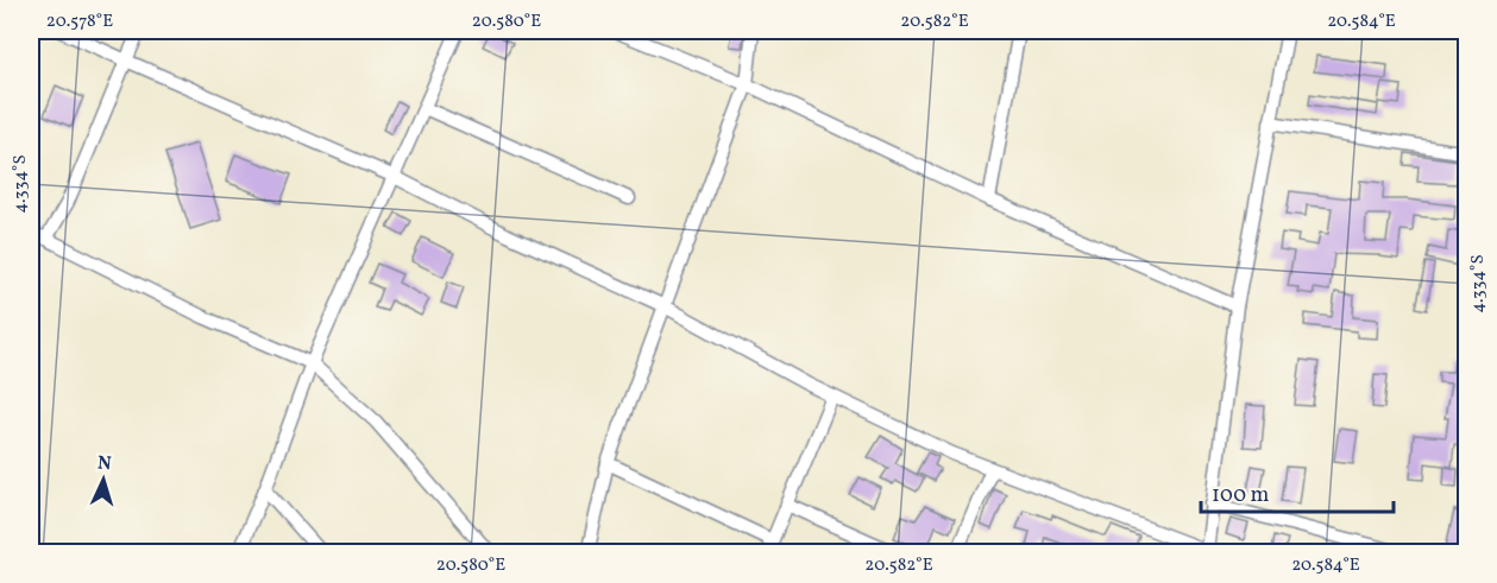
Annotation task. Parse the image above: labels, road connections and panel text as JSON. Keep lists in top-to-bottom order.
{
  "scale_bar": "100 m",
  "north": "top",
  "coordinates": [
    "20.578°E",
    "20.580°E",
    "20.582°E",
    "20.584°E",
    "4.334°S"
  ]
}
